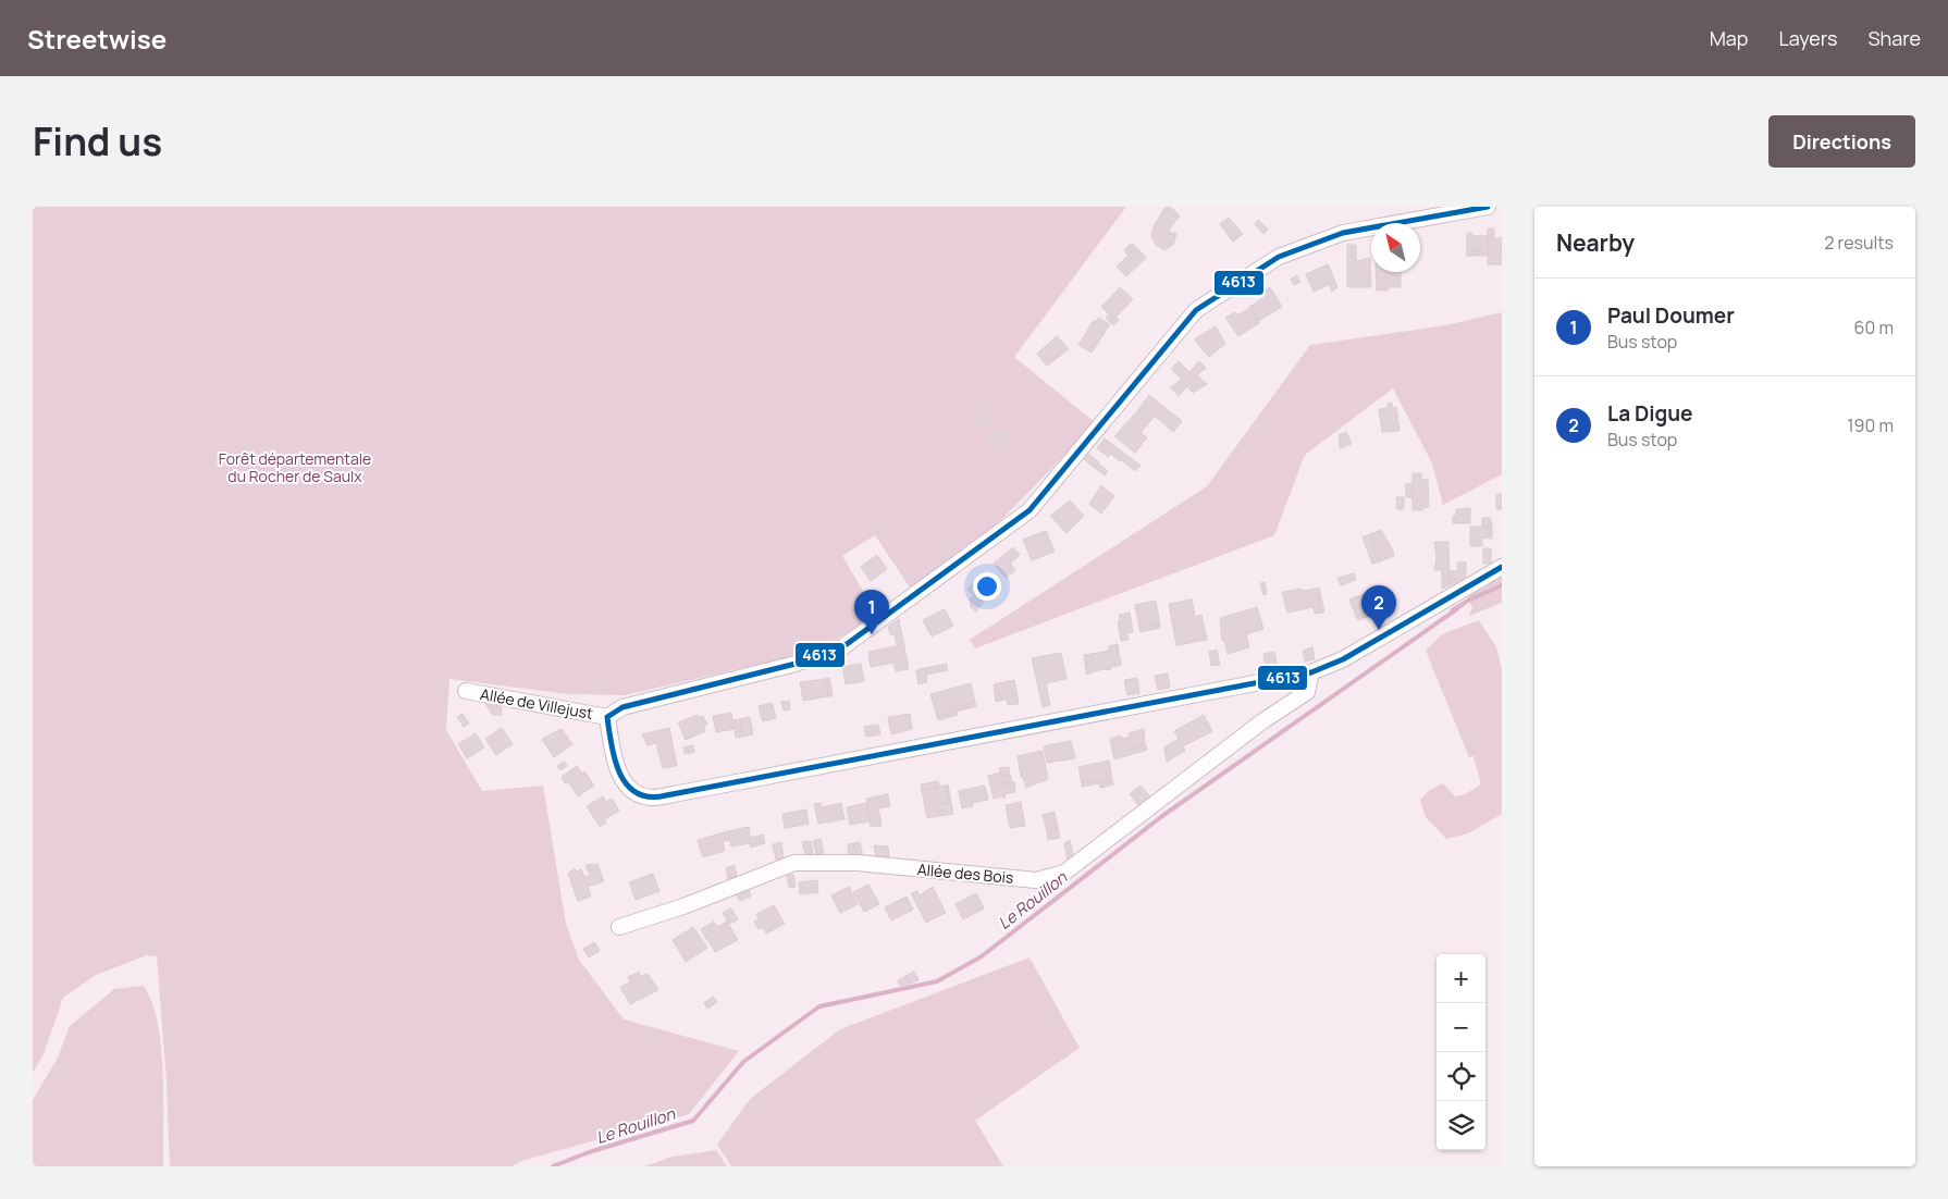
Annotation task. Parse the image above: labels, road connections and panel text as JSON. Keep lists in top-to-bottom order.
{
  "streets": {
    "street": ["Allée de Villejust", "Allée des Bois"]
  },
  "water": ["Le Rouillon"],
  "parks": ["Forêt départementale du Rocher de Saulx"],
  "lines": ["transit line 4613"],
  "north": "top left",
  "page": {
    "header": "Streetwise",
    "nav": ["Map", "Layers", "Share"],
    "title": "Find us",
    "buttons": "Directions",
    "heading": ["Nearby", "2 results"],
    "list": [
      {
        "mark": "1",
        "name": "Paul Doumer",
        "note": "Bus stop",
        "value": "60 m"
      },
      {
        "mark": "2",
        "name": "La Digue",
        "note": "Bus stop",
        "value": "190 m"
      }
    ],
    "pins": ["2", "1"],
    "map_buttons": ["+", "−"]
  }
}
